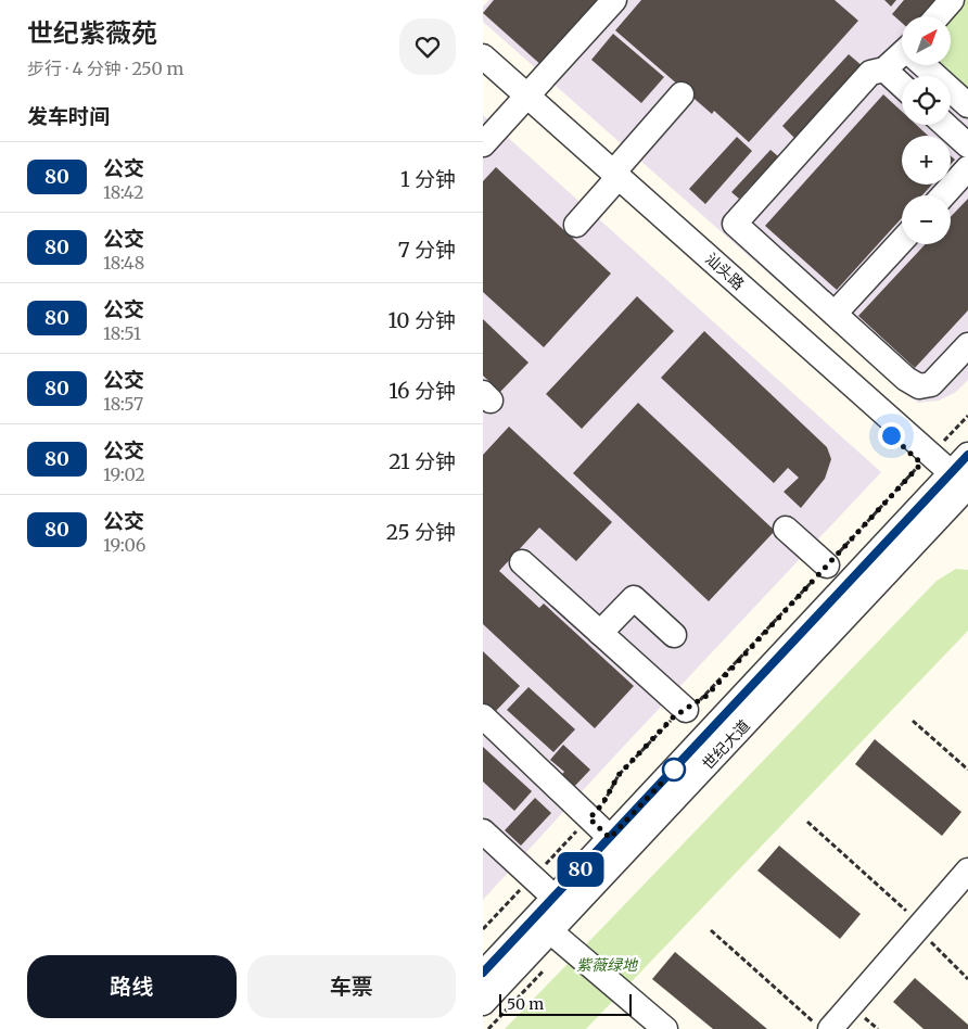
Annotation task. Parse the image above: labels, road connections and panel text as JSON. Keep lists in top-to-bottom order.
{
  "streets": {
    "street": ["汕头路", "世纪大道"]
  },
  "crossings": [
    ["汕头路", "世纪大道"]
  ],
  "parks": ["紫薇绿地"],
  "lines": ["bus line 80"],
  "scale_bar": "50 m",
  "north": "top right",
  "page": {
    "heading": [
      ["世纪紫薇苑", "步行 · 4 分钟 · 250 m"],
      "发车时间"
    ],
    "on_map": "80",
    "map_buttons": ["+", "−"],
    "list": [
      {
        "mark": "80",
        "name": "公交",
        "note": "18:42",
        "value": "1 分钟"
      },
      {
        "mark": "80",
        "name": "公交",
        "note": "18:48",
        "value": "7 分钟"
      },
      {
        "mark": "80",
        "name": "公交",
        "note": "18:51",
        "value": "10 分钟"
      },
      {
        "mark": "80",
        "name": "公交",
        "note": "18:57",
        "value": "16 分钟"
      },
      {
        "mark": "80",
        "name": "公交",
        "note": "19:02",
        "value": "21 分钟"
      },
      {
        "mark": "80",
        "name": "公交",
        "note": "19:06",
        "value": "25 分钟"
      }
    ],
    "buttons": ["路线", "车票"],
    "scale": "50 m"
  }
}
